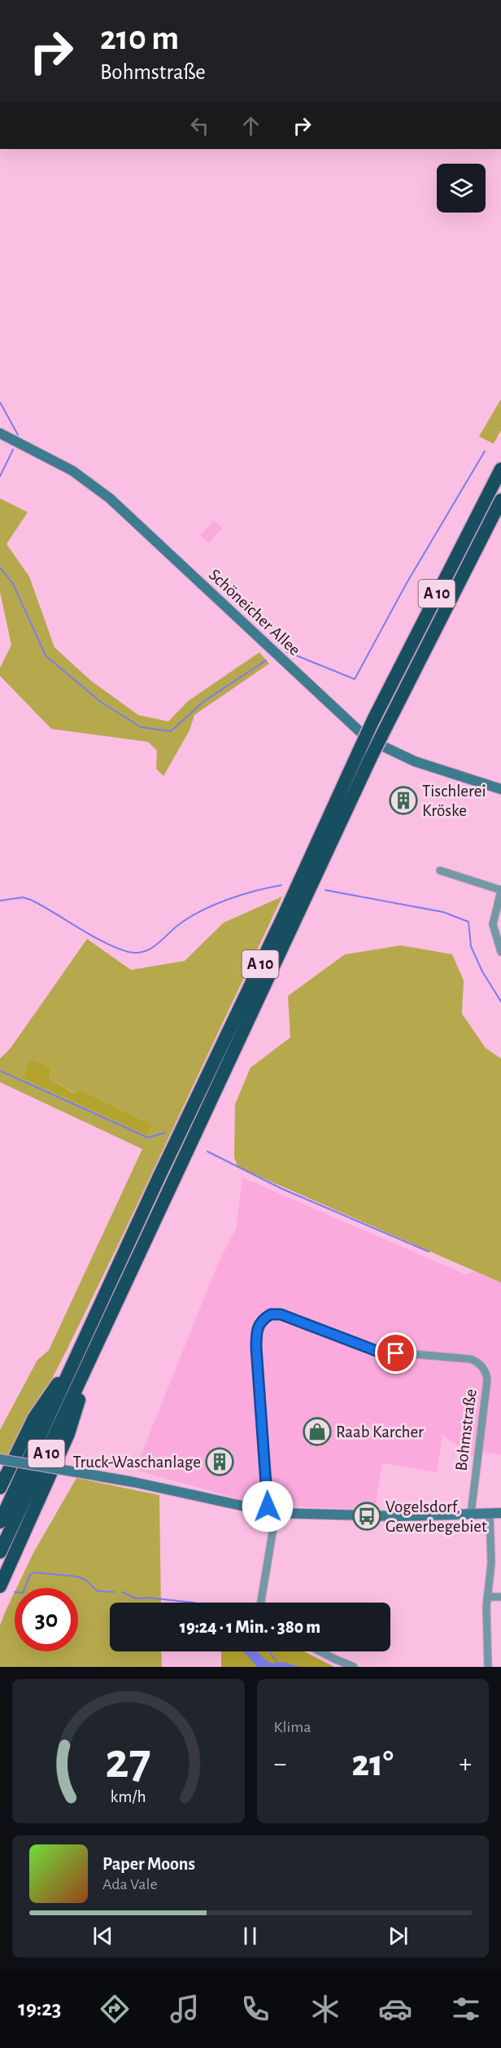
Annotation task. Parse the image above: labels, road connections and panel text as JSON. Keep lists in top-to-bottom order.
{
  "streets": {
    "highway": ["A 10"],
    "street": ["Schöneicher Allee", "Bohmstraße"]
  },
  "places": {
    "building": ["Tischlerei Kröske", "Truck-Waschanlage"],
    "shop": ["Raab Karcher"],
    "bus stop": ["Vogelsdorf, Gewerbegebiet"]
  },
  "page": {
    "turn": ["210 m", "Bohmstraße"],
    "limit": "30",
    "trip": "19:24 · 1 Min. · 380 m",
    "tile": "Klima",
    "heat": ["−", "21°", "+"],
    "song": ["Paper Moons", "Ada Vale"],
    "tabs": "19:23",
    "gauge": ["27", "km/h"]
  }
}
